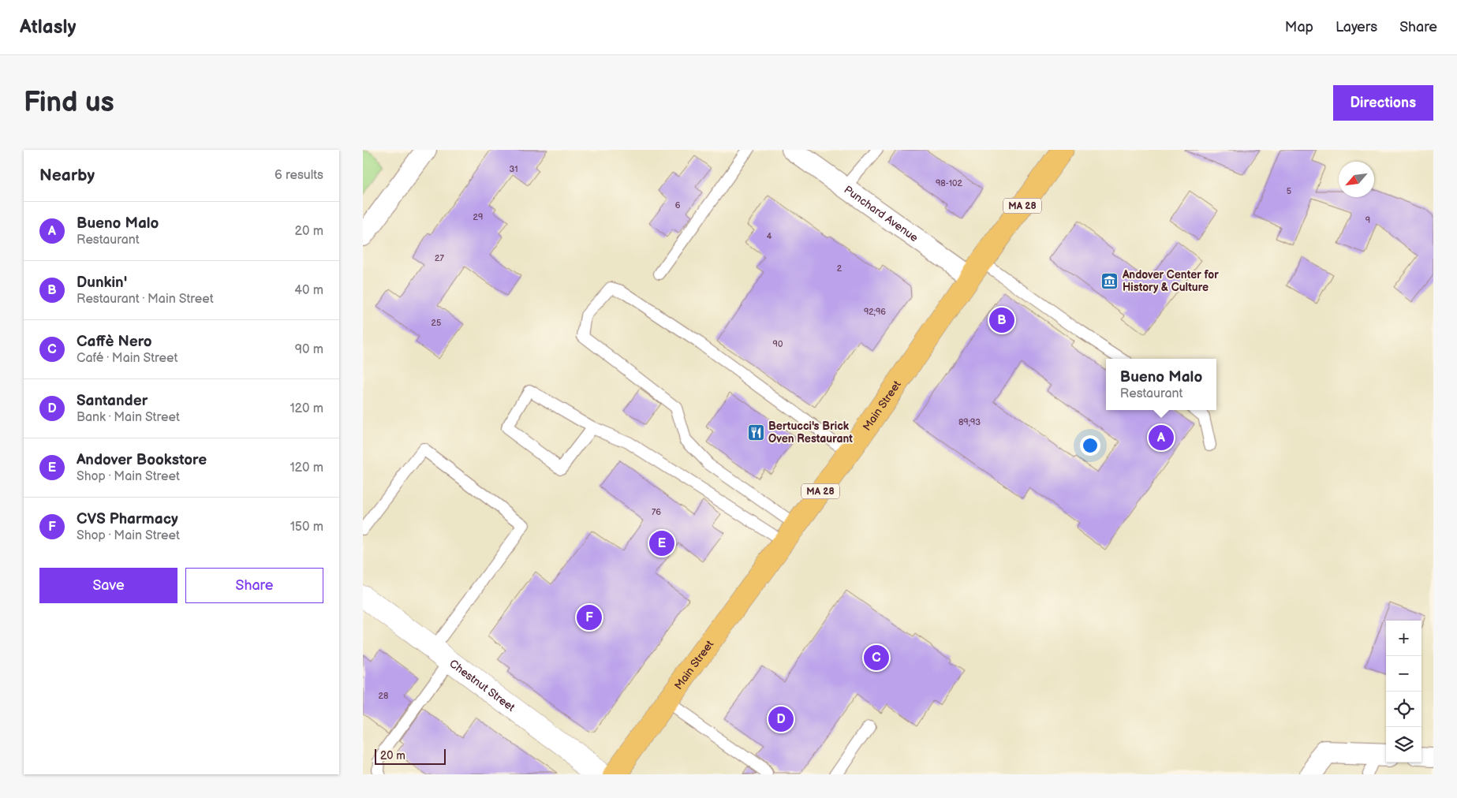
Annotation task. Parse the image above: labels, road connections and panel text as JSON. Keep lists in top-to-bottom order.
{
  "streets": {
    "main road": ["MA 28", "Main Street"],
    "street": ["Punchard Avenue", "Chestnut Street"]
  },
  "crossings": [
    ["Punchard Avenue", "Main Street"]
  ],
  "places": {
    "museum": ["Andover Center for History & Culture"],
    "restaurant": ["Bertucci's Brick Oven Restaurant"]
  },
  "house_numbers": [
    "31",
    "98-102",
    "5",
    "6",
    "29",
    "9",
    "4",
    "27",
    "2",
    "92;96",
    "25",
    "90",
    "89;93",
    "76",
    "28"
  ],
  "scale_bar": "20 m",
  "north": "bottom left",
  "page": {
    "header": "Atlasly",
    "nav": ["Map", "Layers", "Share"],
    "buttons": [
      "Directions",
      ["Save", "Share"]
    ],
    "title": "Find us",
    "heading": ["Nearby", "6 results"],
    "list": [
      {
        "mark": "A",
        "name": "Bueno Malo",
        "note": "Restaurant",
        "value": "20 m"
      },
      {
        "mark": "B",
        "name": "Dunkin'",
        "note": "Restaurant · Main Street",
        "value": "40 m"
      },
      {
        "mark": "C",
        "name": "Caffè Nero",
        "note": "Café · Main Street",
        "value": "90 m"
      },
      {
        "mark": "D",
        "name": "Santander",
        "note": "Bank · Main Street",
        "value": "120 m"
      },
      {
        "mark": "E",
        "name": "Andover Bookstore",
        "note": "Shop · Main Street",
        "value": "120 m"
      },
      {
        "mark": "F",
        "name": "CVS Pharmacy",
        "note": "Shop · Main Street",
        "value": "150 m"
      }
    ],
    "pins": [
      "B",
      "A",
      "E",
      "F",
      "C",
      "D"
    ],
    "popup": ["Bueno Malo", "Restaurant"],
    "map_buttons": ["+", "−"],
    "scale": "20 m"
  }
}
